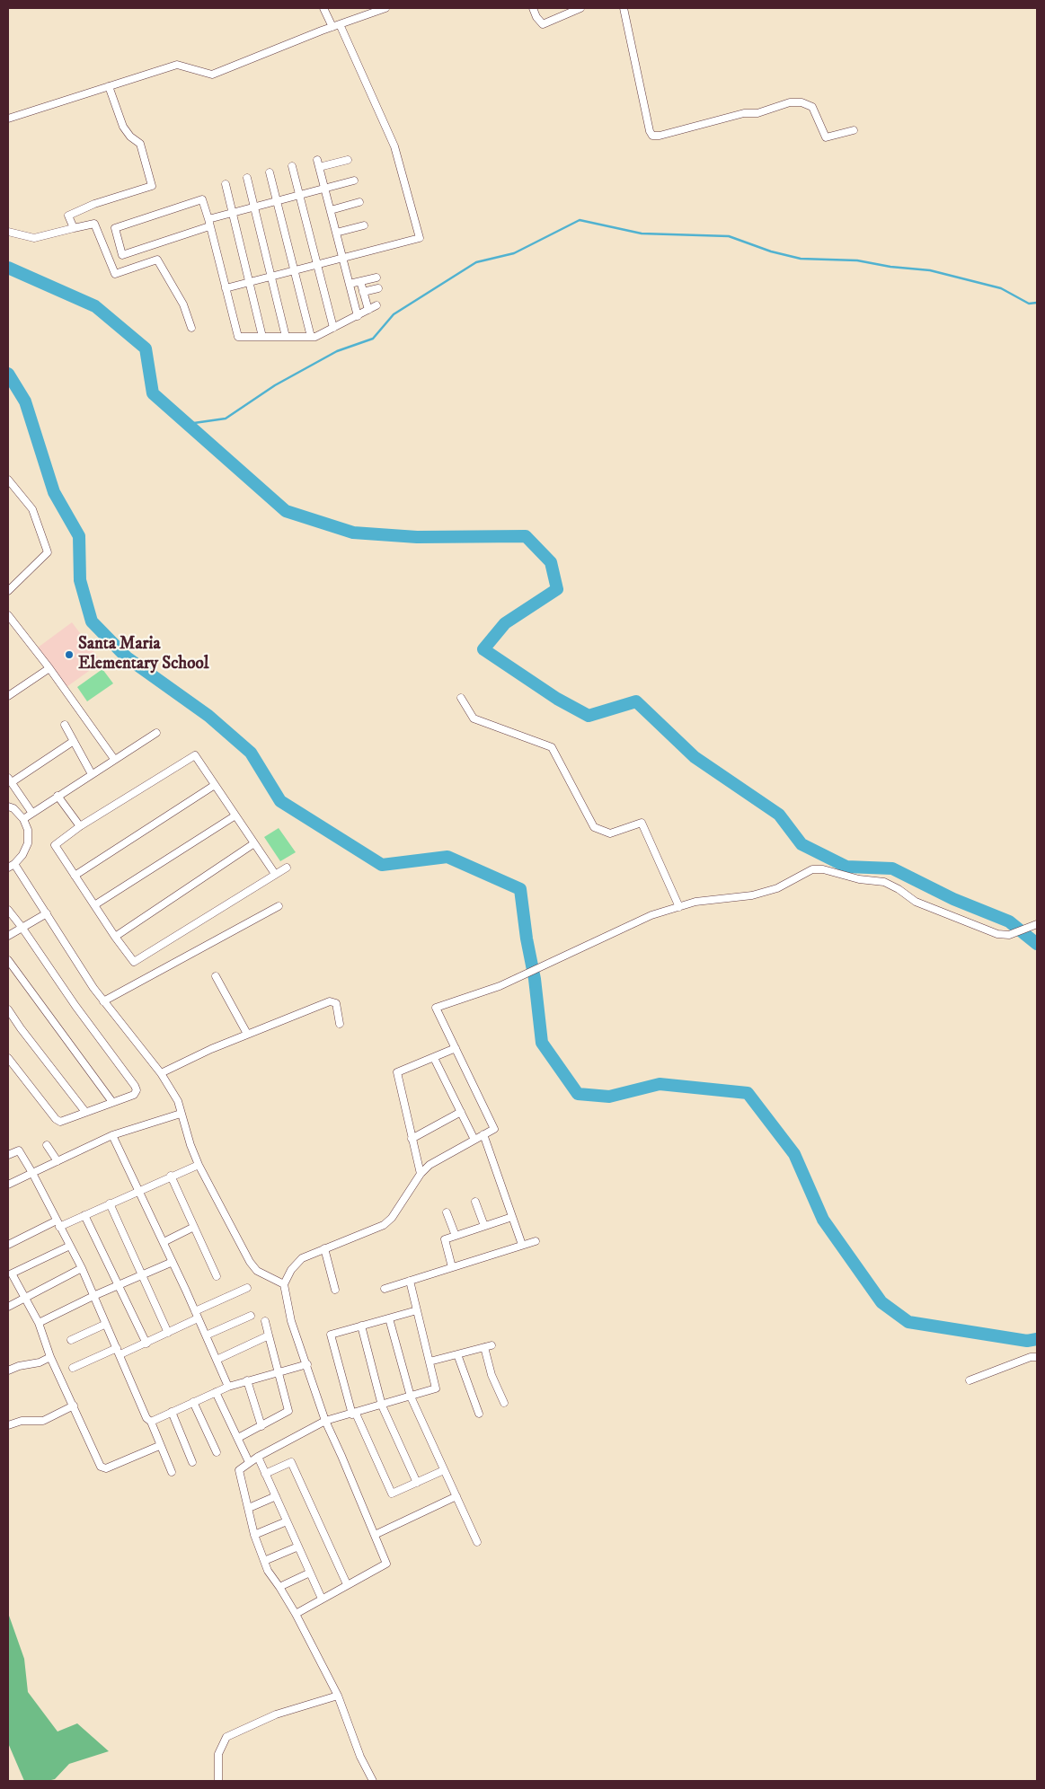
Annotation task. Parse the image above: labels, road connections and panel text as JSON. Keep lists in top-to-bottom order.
{
  "places": ["Santa Maria Elementary School"]
}
